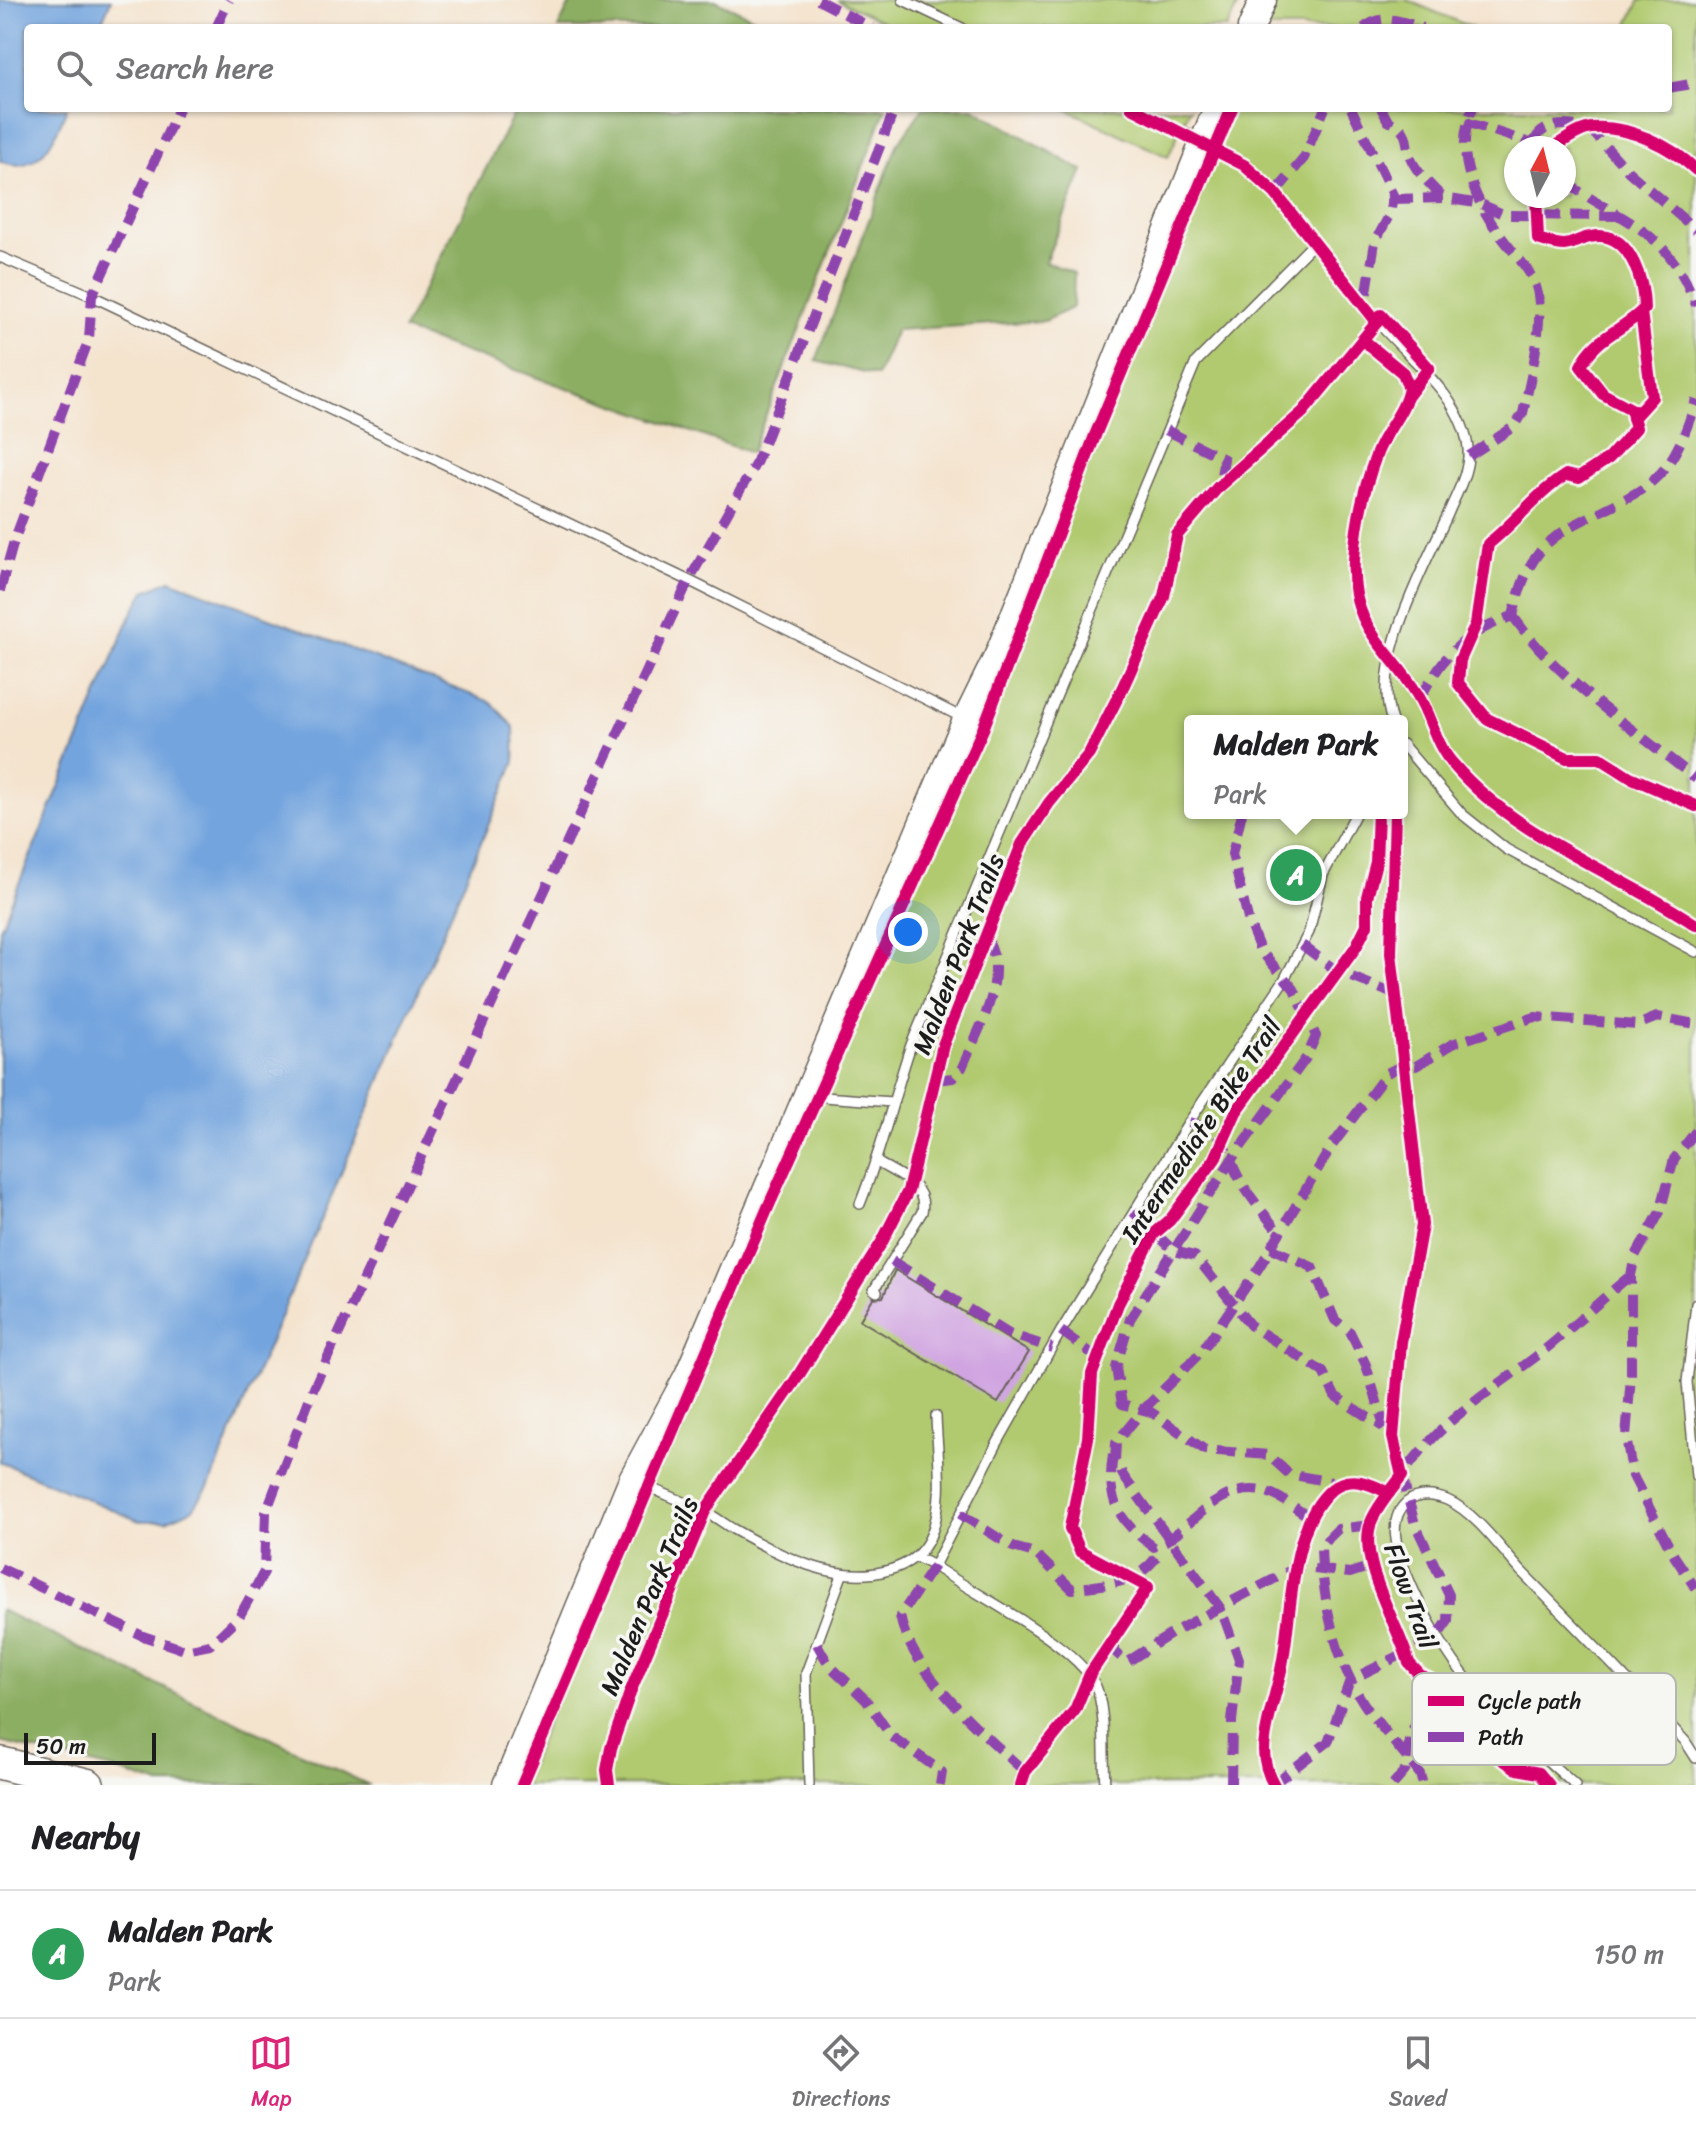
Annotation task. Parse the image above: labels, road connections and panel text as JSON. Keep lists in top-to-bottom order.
{
  "streets": {
    "cycle path": ["Malden Park Trails", "Intermediate Bike Trail", "Flow Trail"]
  },
  "legend": ["Cycle path", "Path"],
  "scale_bar": "50 m",
  "north": "top",
  "page": {
    "search": "Search here",
    "popup": ["Malden Park", "Park"],
    "pins": "A",
    "scale": "50 m",
    "heading": "Nearby",
    "list": [
      {
        "mark": "A",
        "name": "Malden Park",
        "note": "Park",
        "value": "150 m"
      }
    ],
    "nav": ["Map", "Directions", "Saved"]
  }
}
